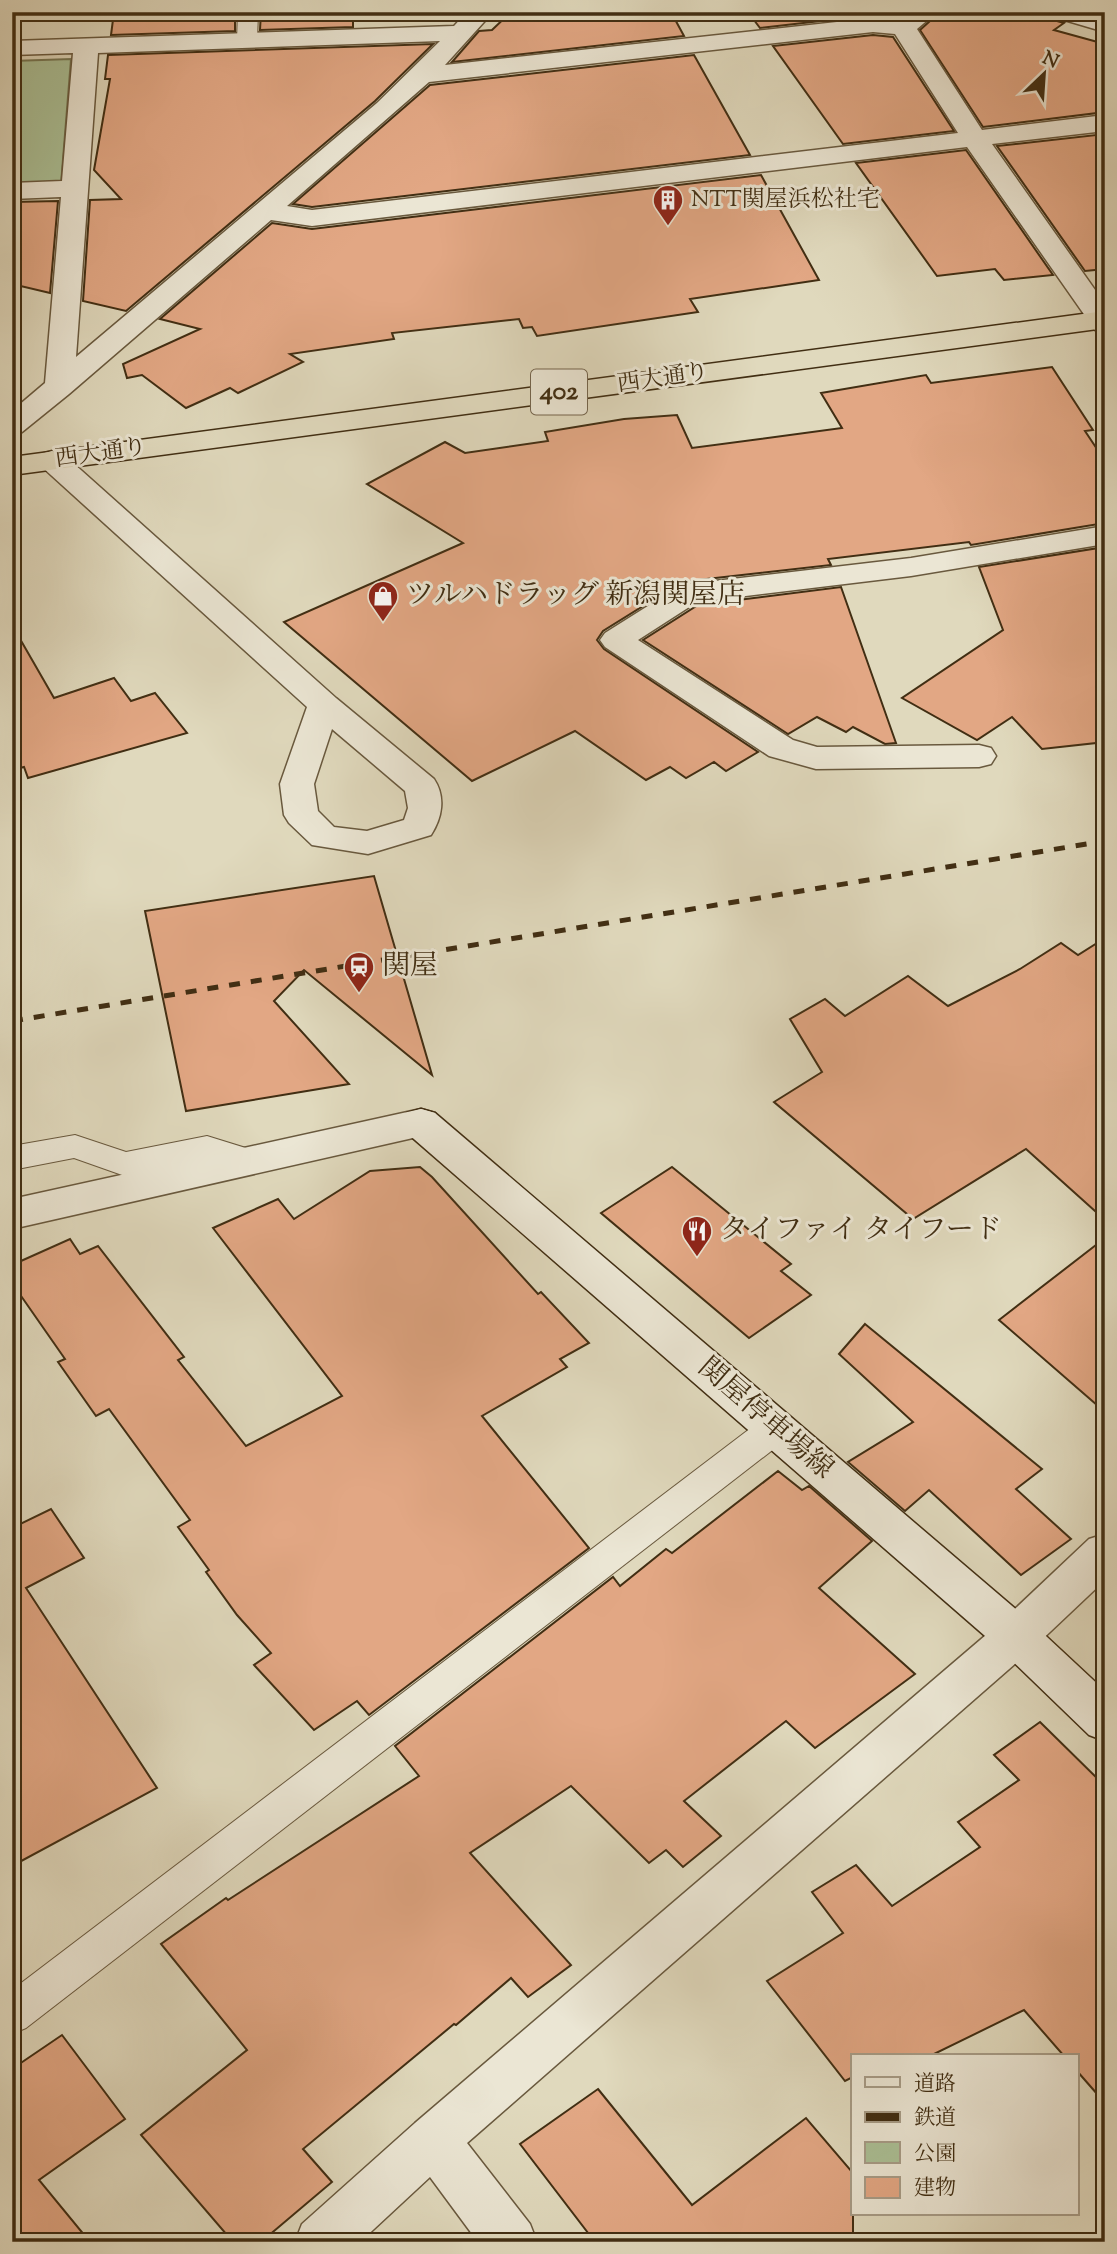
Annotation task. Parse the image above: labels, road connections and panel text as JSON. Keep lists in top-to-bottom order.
{
  "streets": {
    "highway": ["西大通り", "402"],
    "street": ["関屋停車場線"]
  },
  "places": {
    "building": ["NTT関屋浜松社宅"],
    "shop": ["ツルハドラッグ 新潟関屋店"],
    "station": ["関屋"],
    "restaurant": ["タイファイ タイフード"]
  },
  "legend": [
    "道路",
    "鉄道",
    "公園",
    "建物"
  ],
  "north": "top right"
}
